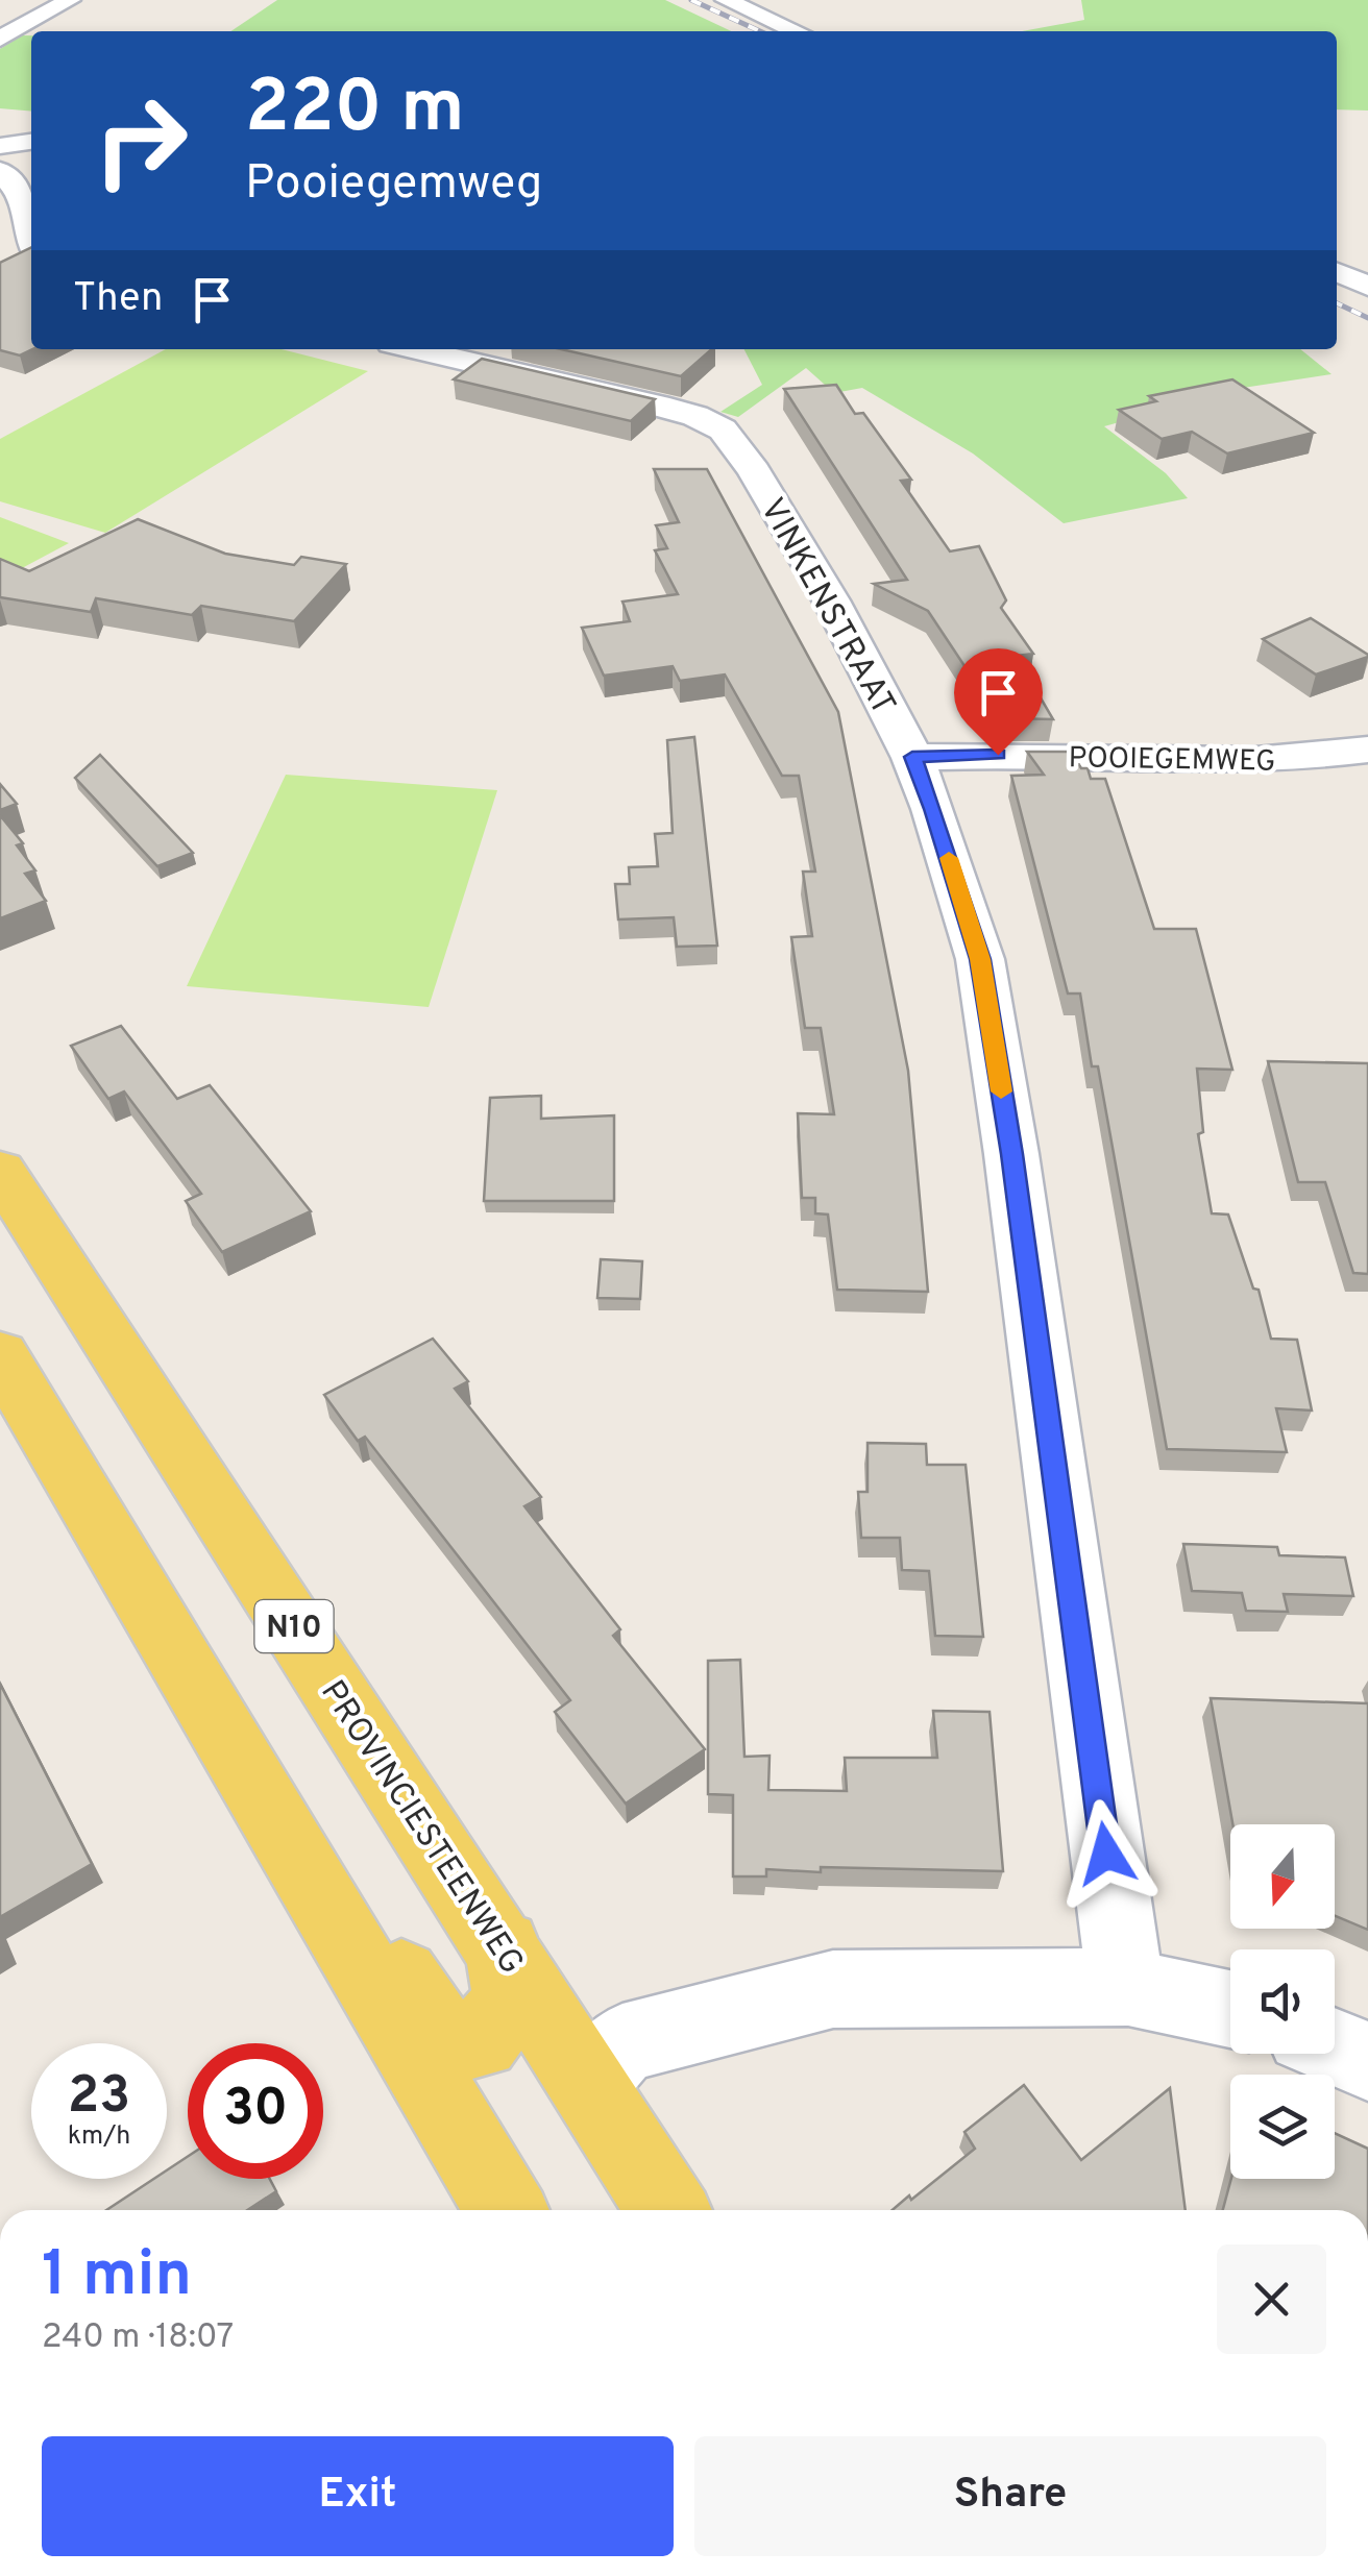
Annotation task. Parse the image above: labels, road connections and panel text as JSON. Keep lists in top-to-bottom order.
{
  "streets": {
    "main road": ["N10", "PROVINCIESTEENWEG"],
    "street": ["VINKENSTRAAT", "POOIEGEMWEG"]
  },
  "crossings": [
    ["VINKENSTRAAT", "POOIEGEMWEG"]
  ],
  "north": "bottom",
  "page": {
    "turn": ["220 m", "Pooiegemweg"],
    "then": "Then",
    "speed": "23 km/h",
    "limit": "30",
    "heading": ["1 min", "240 m · 18:07"],
    "buttons": ["Exit", "Share"]
  }
}
